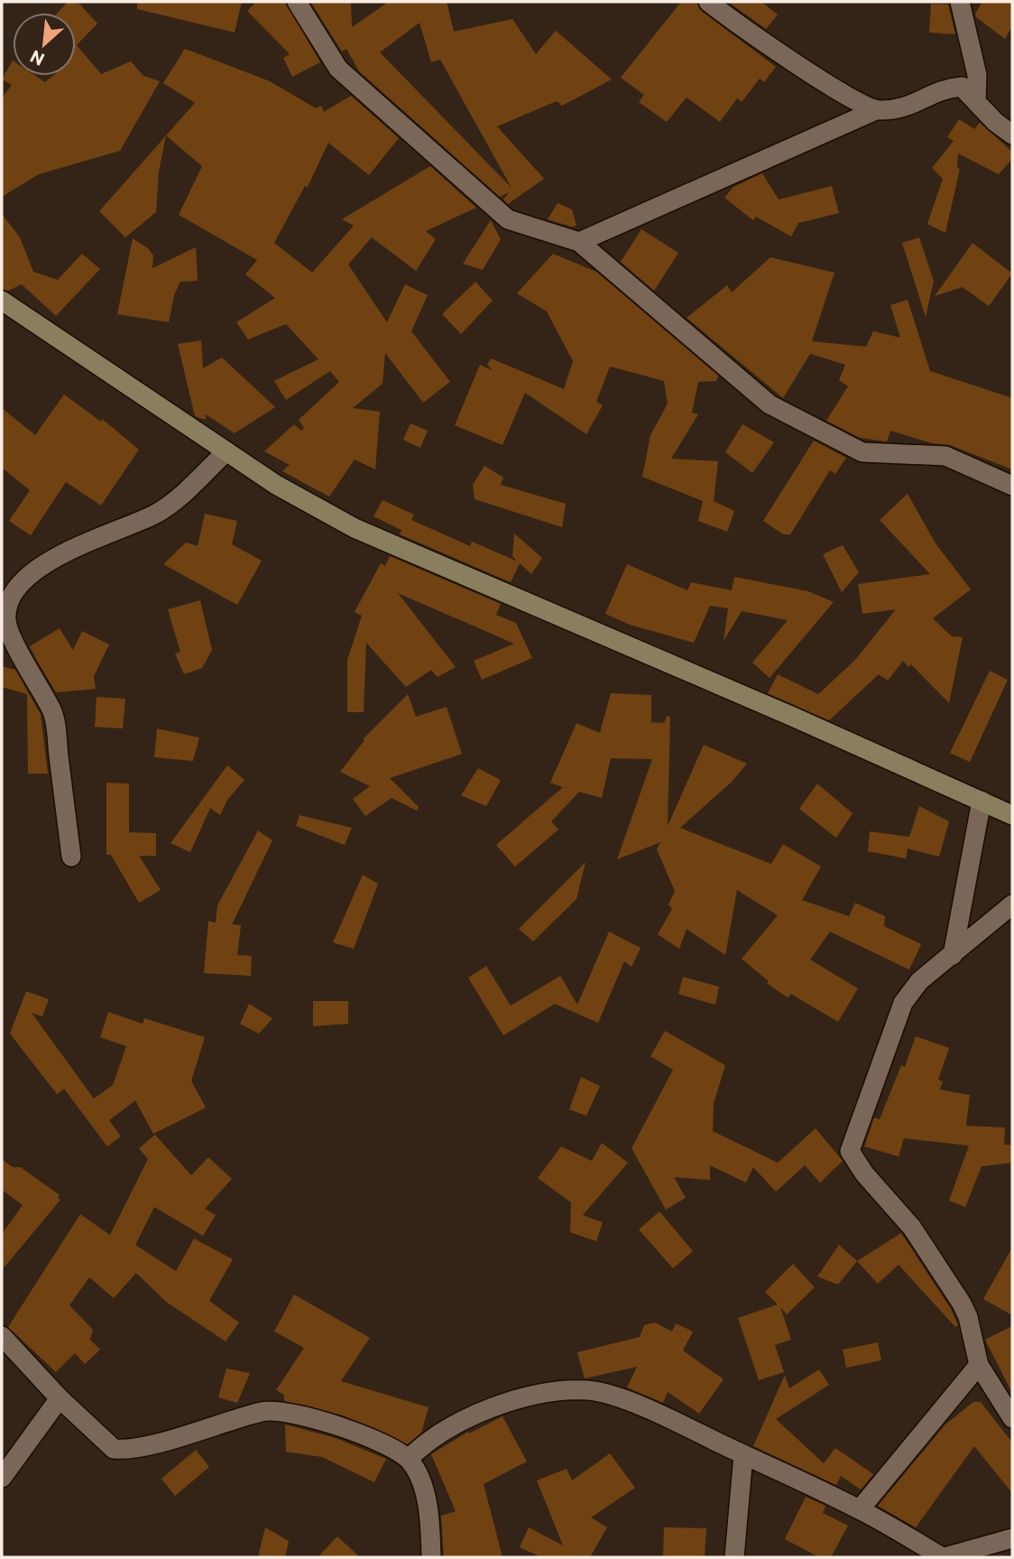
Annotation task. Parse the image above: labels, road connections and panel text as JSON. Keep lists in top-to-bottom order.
{
  "north": "bottom left"
}
